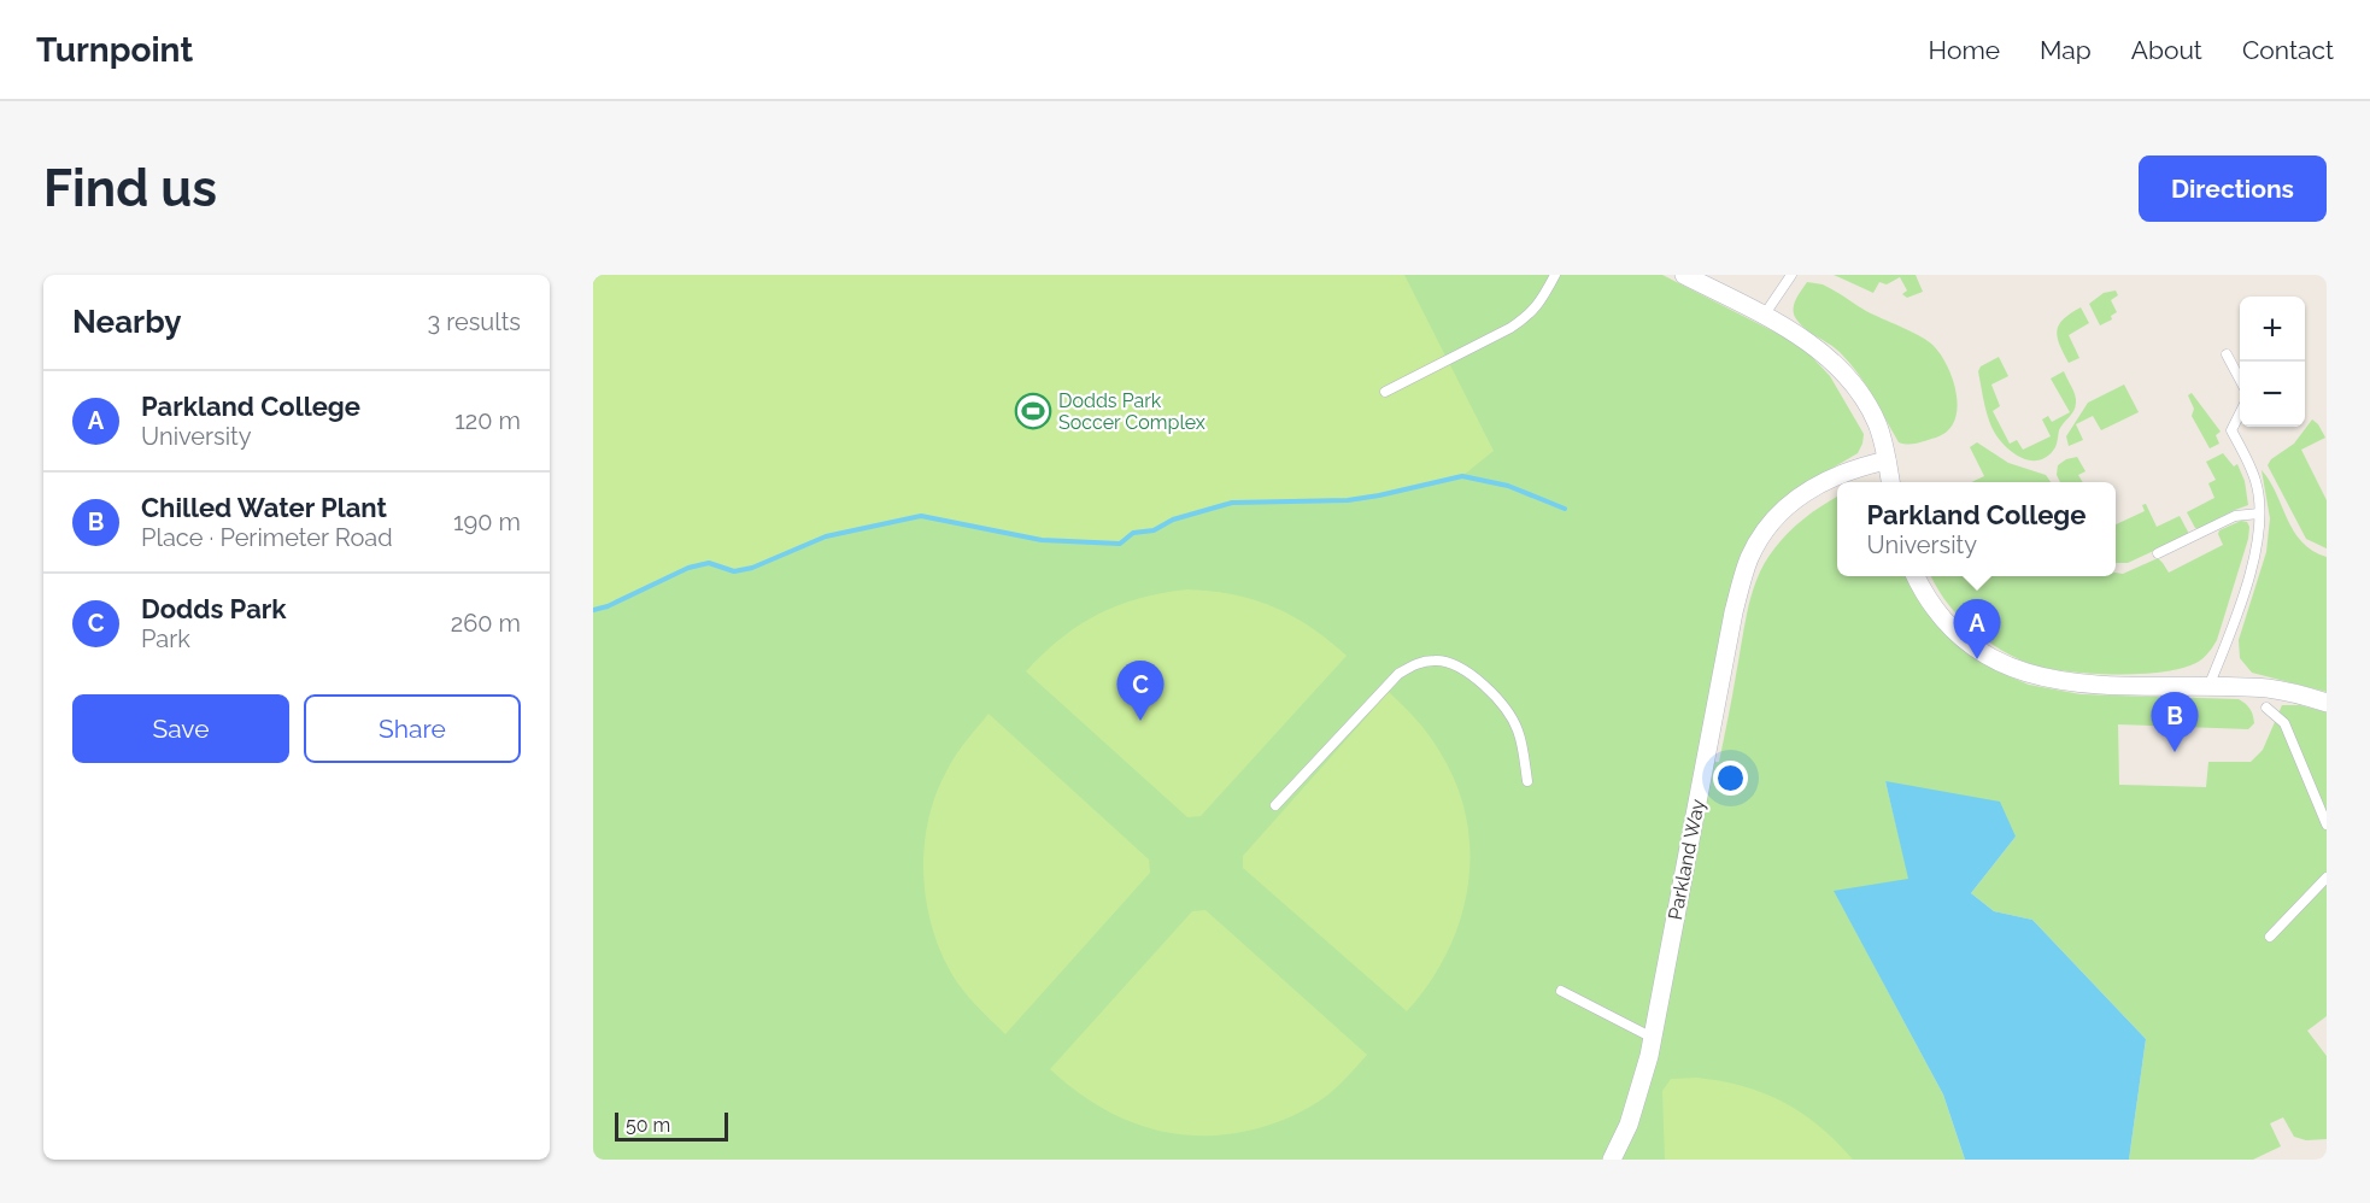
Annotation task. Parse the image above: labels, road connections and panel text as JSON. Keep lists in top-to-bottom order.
{
  "streets": {
    "street": ["Parkland Way"]
  },
  "places": {
    "sports": ["Dodds Park Soccer Complex"]
  },
  "scale_bar": "50 m",
  "page": {
    "header": "Turnpoint",
    "nav": [
      "Home",
      "Map",
      "About",
      "Contact"
    ],
    "buttons": [
      "Directions",
      ["Save", "Share"]
    ],
    "title": "Find us",
    "heading": ["Nearby", "3 results"],
    "map_buttons": ["+", "−"],
    "list": [
      {
        "mark": "A",
        "name": "Parkland College",
        "note": "University",
        "value": "120 m"
      },
      {
        "mark": "B",
        "name": "Chilled Water Plant",
        "note": "Place · Perimeter Road",
        "value": "190 m"
      },
      {
        "mark": "C",
        "name": "Dodds Park",
        "note": "Park",
        "value": "260 m"
      }
    ],
    "popup": ["Parkland College", "University"],
    "pins": ["A", "C", "B"],
    "scale": "50 m"
  }
}
